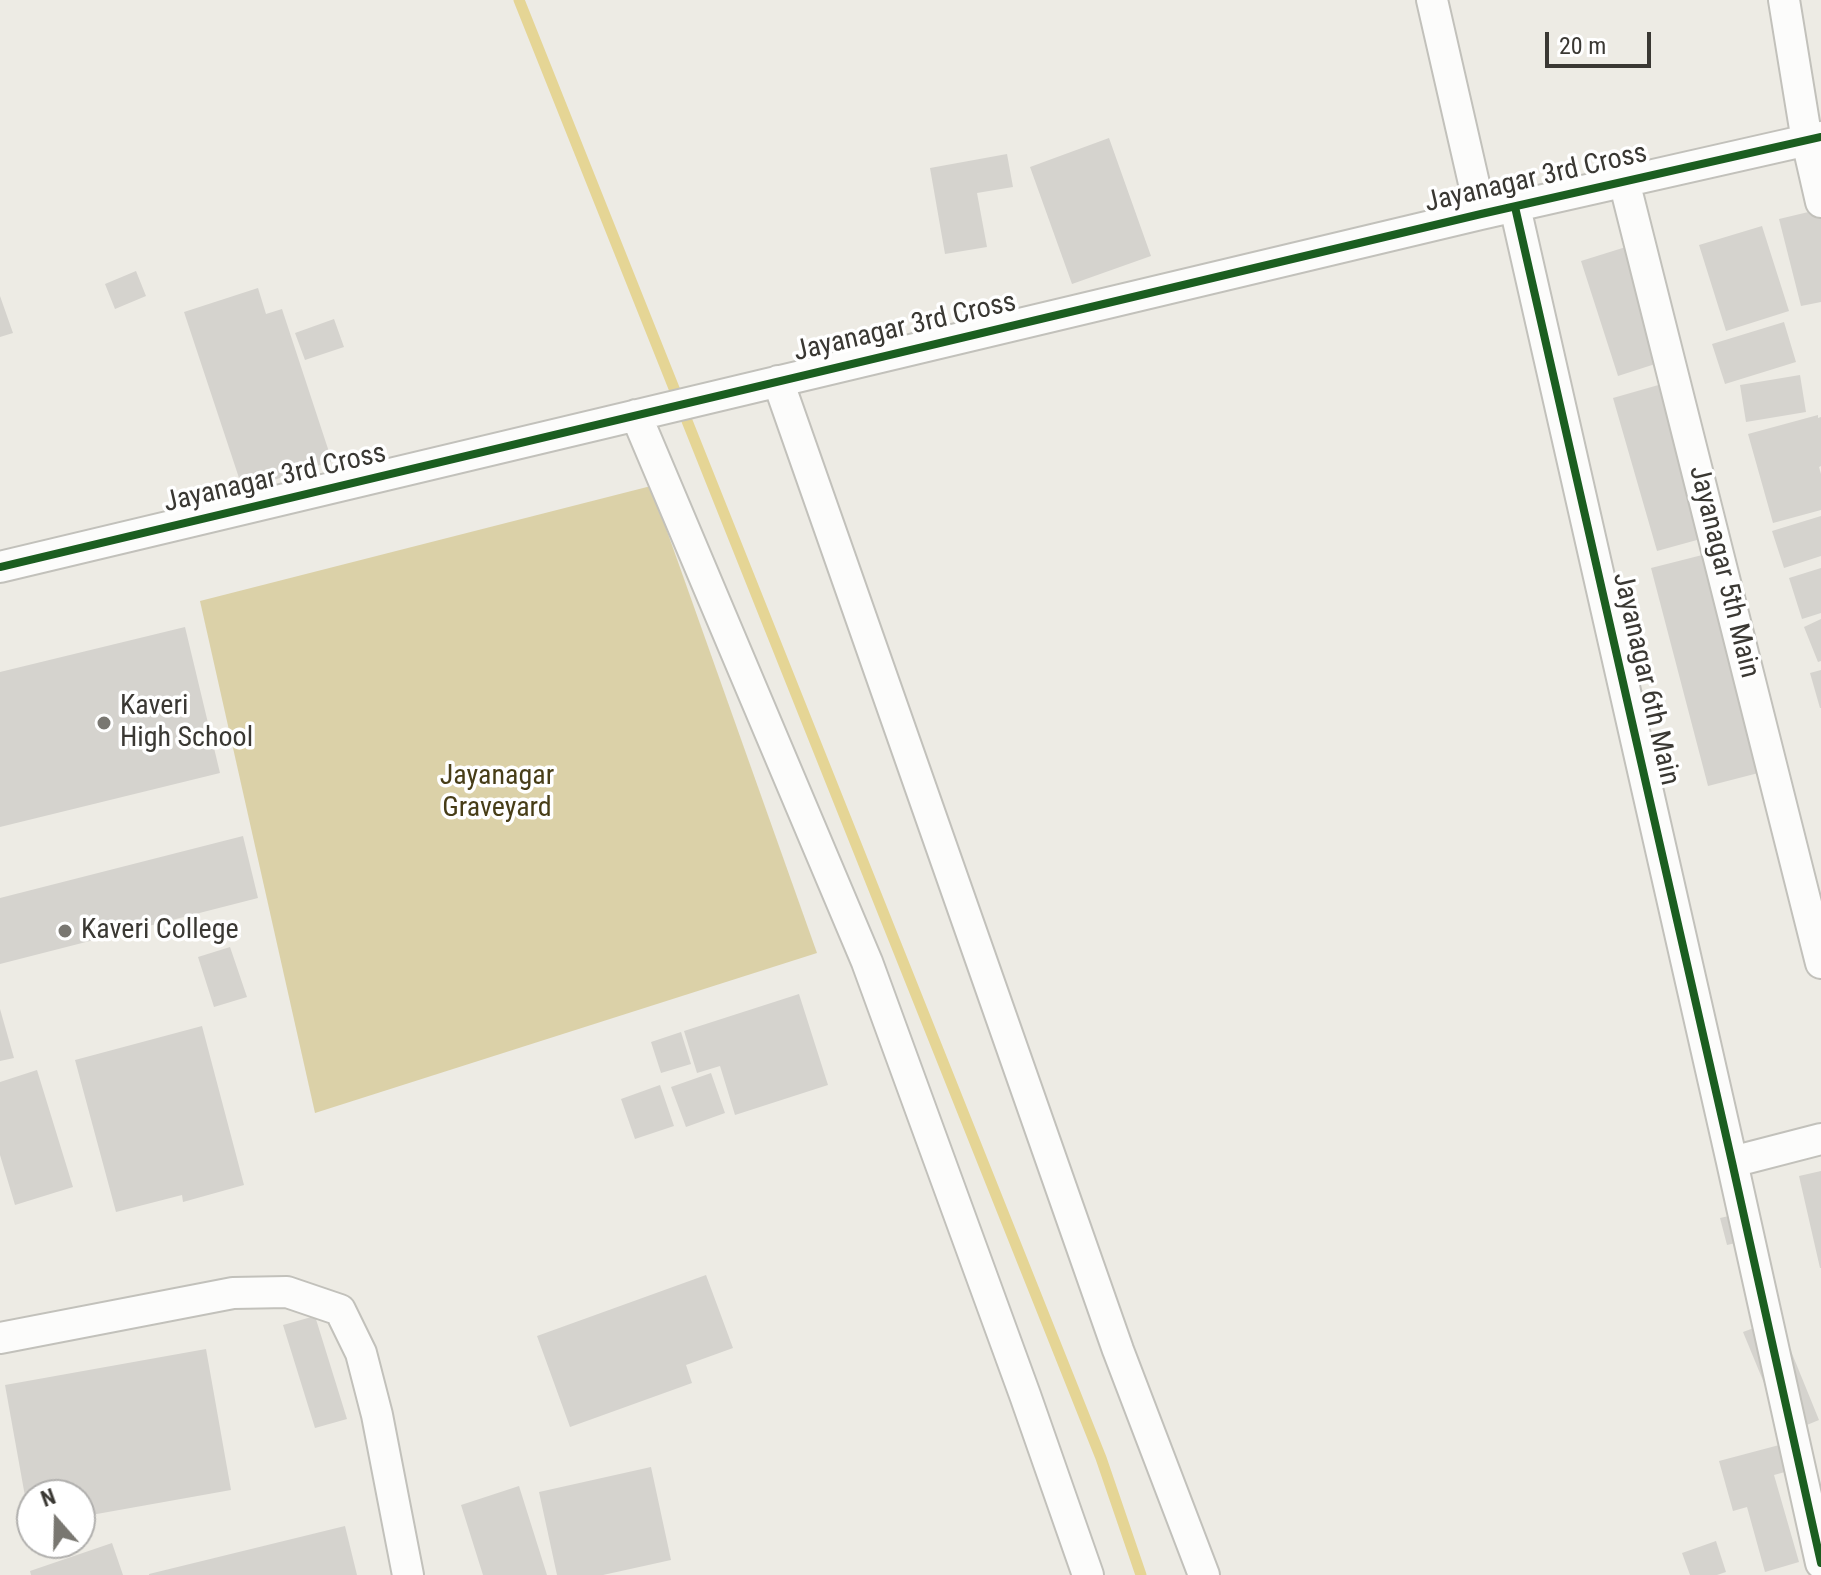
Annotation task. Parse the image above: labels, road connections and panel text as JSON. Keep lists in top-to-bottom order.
{
  "streets": {
    "street": ["Jayanagar 3rd Cross", "Jayanagar 5th Main", "Jayanagar 6th Main"]
  },
  "crossings": [
    ["Jayanagar 3rd Cross", "Jayanagar 5th Main"],
    ["Jayanagar 3rd Cross", "Jayanagar 6th Main"]
  ],
  "parks": ["Jayanagar Graveyard"],
  "places": ["Kaveri High School", "Kaveri College"],
  "scale_bar": "20 m",
  "north": "top"
}
